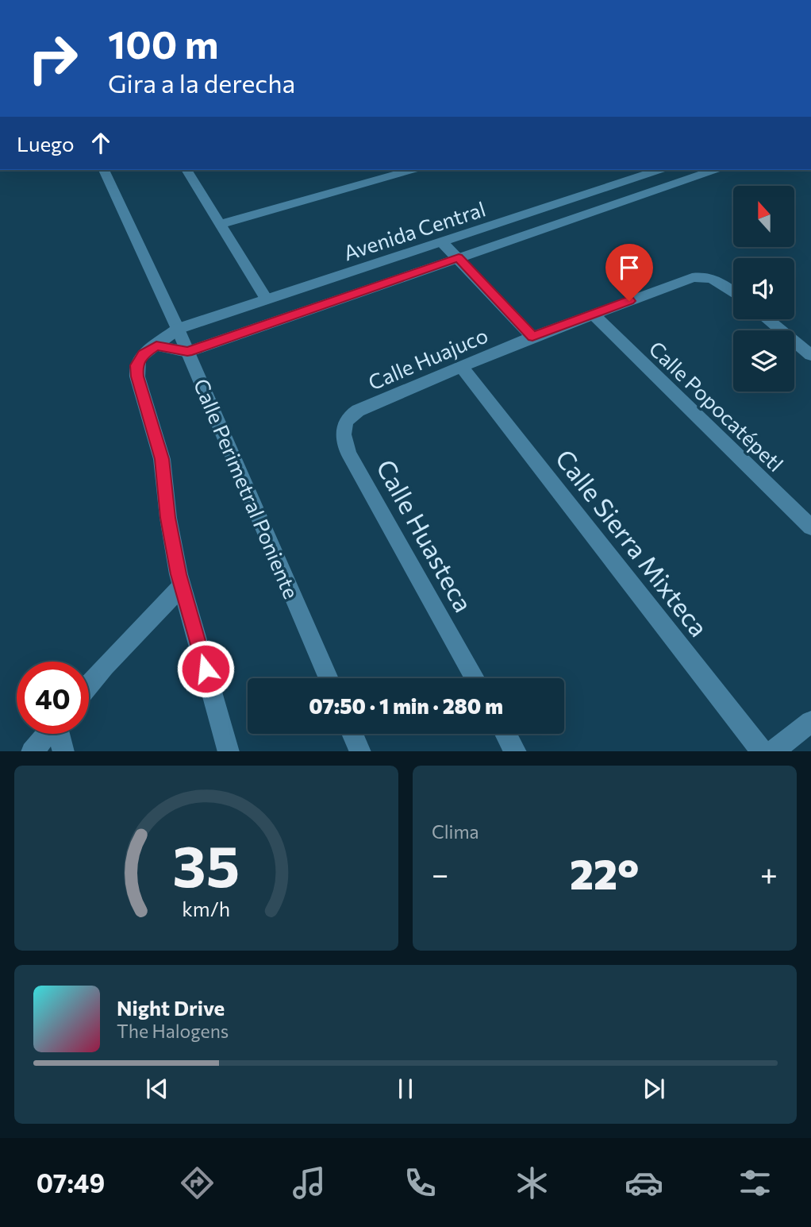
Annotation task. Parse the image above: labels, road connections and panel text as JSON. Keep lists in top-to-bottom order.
{
  "streets": {
    "street": [
      "Avenida Central",
      "Calle Huajuco",
      "Calle Popocatépetl",
      "Calle Perimetral Poniente",
      "Calle Huasteca",
      "Calle Sierra Mixteca"
    ]
  },
  "crossings": [
    ["Avenida Central", "Calle Perimetral Poniente"],
    ["Calle Huajuco", "Calle Popocatépetl"],
    ["Calle Huajuco", "Calle Huasteca"],
    ["Calle Huajuco", "Calle Sierra Mixteca"]
  ],
  "north": "top",
  "page": {
    "turn": ["100 m", "Gira a la derecha"],
    "then": "Luego",
    "limit": "40",
    "trip": "07:50 · 1 min · 280 m",
    "tile": "Clima",
    "heat": ["−", "22°", "+"],
    "song": ["Night Drive", "The Halogens"],
    "tabs": "07:49",
    "gauge": ["35", "km/h"]
  }
}
